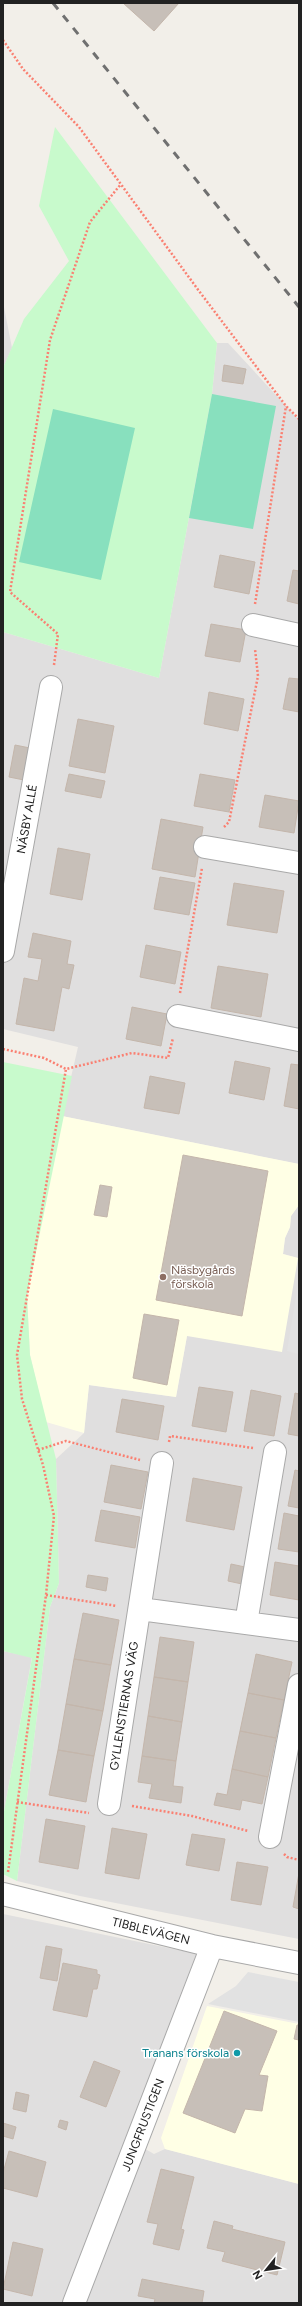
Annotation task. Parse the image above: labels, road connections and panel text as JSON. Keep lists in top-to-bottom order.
{
  "streets": {
    "street": [
      "NÄSBY ALLÉ",
      "GYLLENSTIERNAS VÄG",
      "TIBBLEVÄGEN",
      "JUNGFRUSTIGEN"
    ]
  },
  "crossings": [
    ["TIBBLEVÄGEN", "JUNGFRUSTIGEN"]
  ],
  "places": ["Näsbygårds förskola", "Tranans förskola"],
  "north": "bottom left"
}
